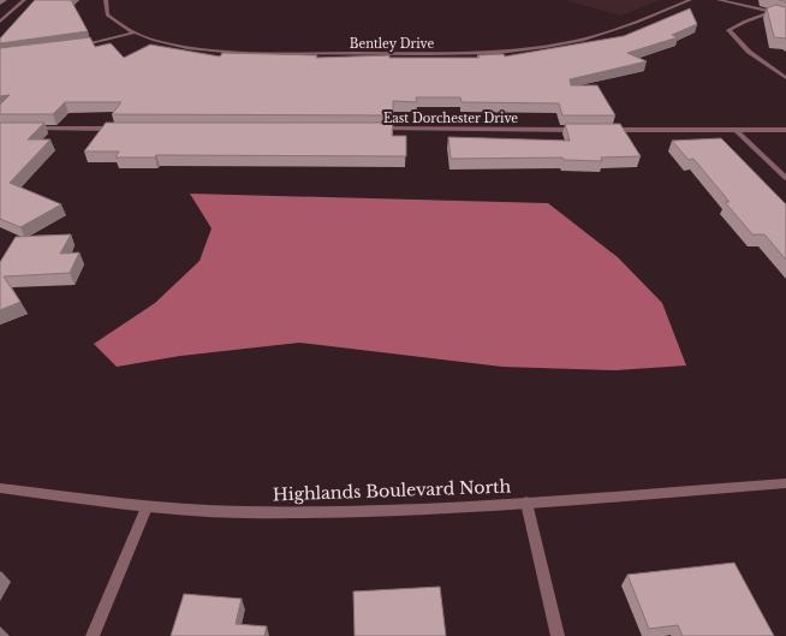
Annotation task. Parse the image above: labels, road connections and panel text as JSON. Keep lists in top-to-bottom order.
{
  "streets": {
    "street": ["Bentley Drive", "East Dorchester Drive", "Highlands Boulevard North"]
  }
}
